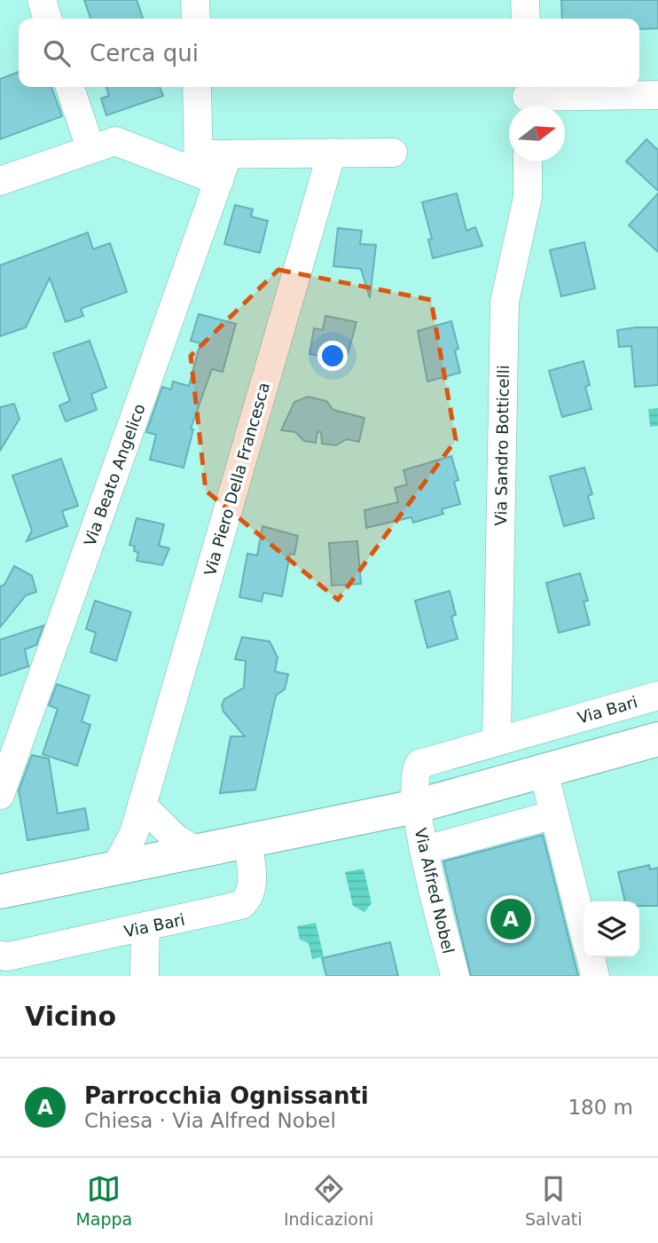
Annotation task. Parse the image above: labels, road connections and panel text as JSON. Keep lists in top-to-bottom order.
{
  "streets": {
    "street": [
      "Via Sandro Botticelli",
      "Via Beato Angelico",
      "Via Piero Della Francesca",
      "Via Bari",
      "Via Alfred Nobel"
    ]
  },
  "crossings": [
    ["Via Sandro Botticelli", "Via Bari"],
    ["Via Beato Angelico", "Via Piero Della Francesca"],
    ["Via Bari", "Via Alfred Nobel"]
  ],
  "north": "right",
  "page": {
    "search": "Cerca qui",
    "pins": "A",
    "heading": "Vicino",
    "list": [
      {
        "mark": "A",
        "name": "Parrocchia Ognissanti",
        "note": "Chiesa · Via Alfred Nobel",
        "value": "180 m"
      }
    ],
    "nav": ["Mappa", "Indicazioni", "Salvati"]
  }
}
